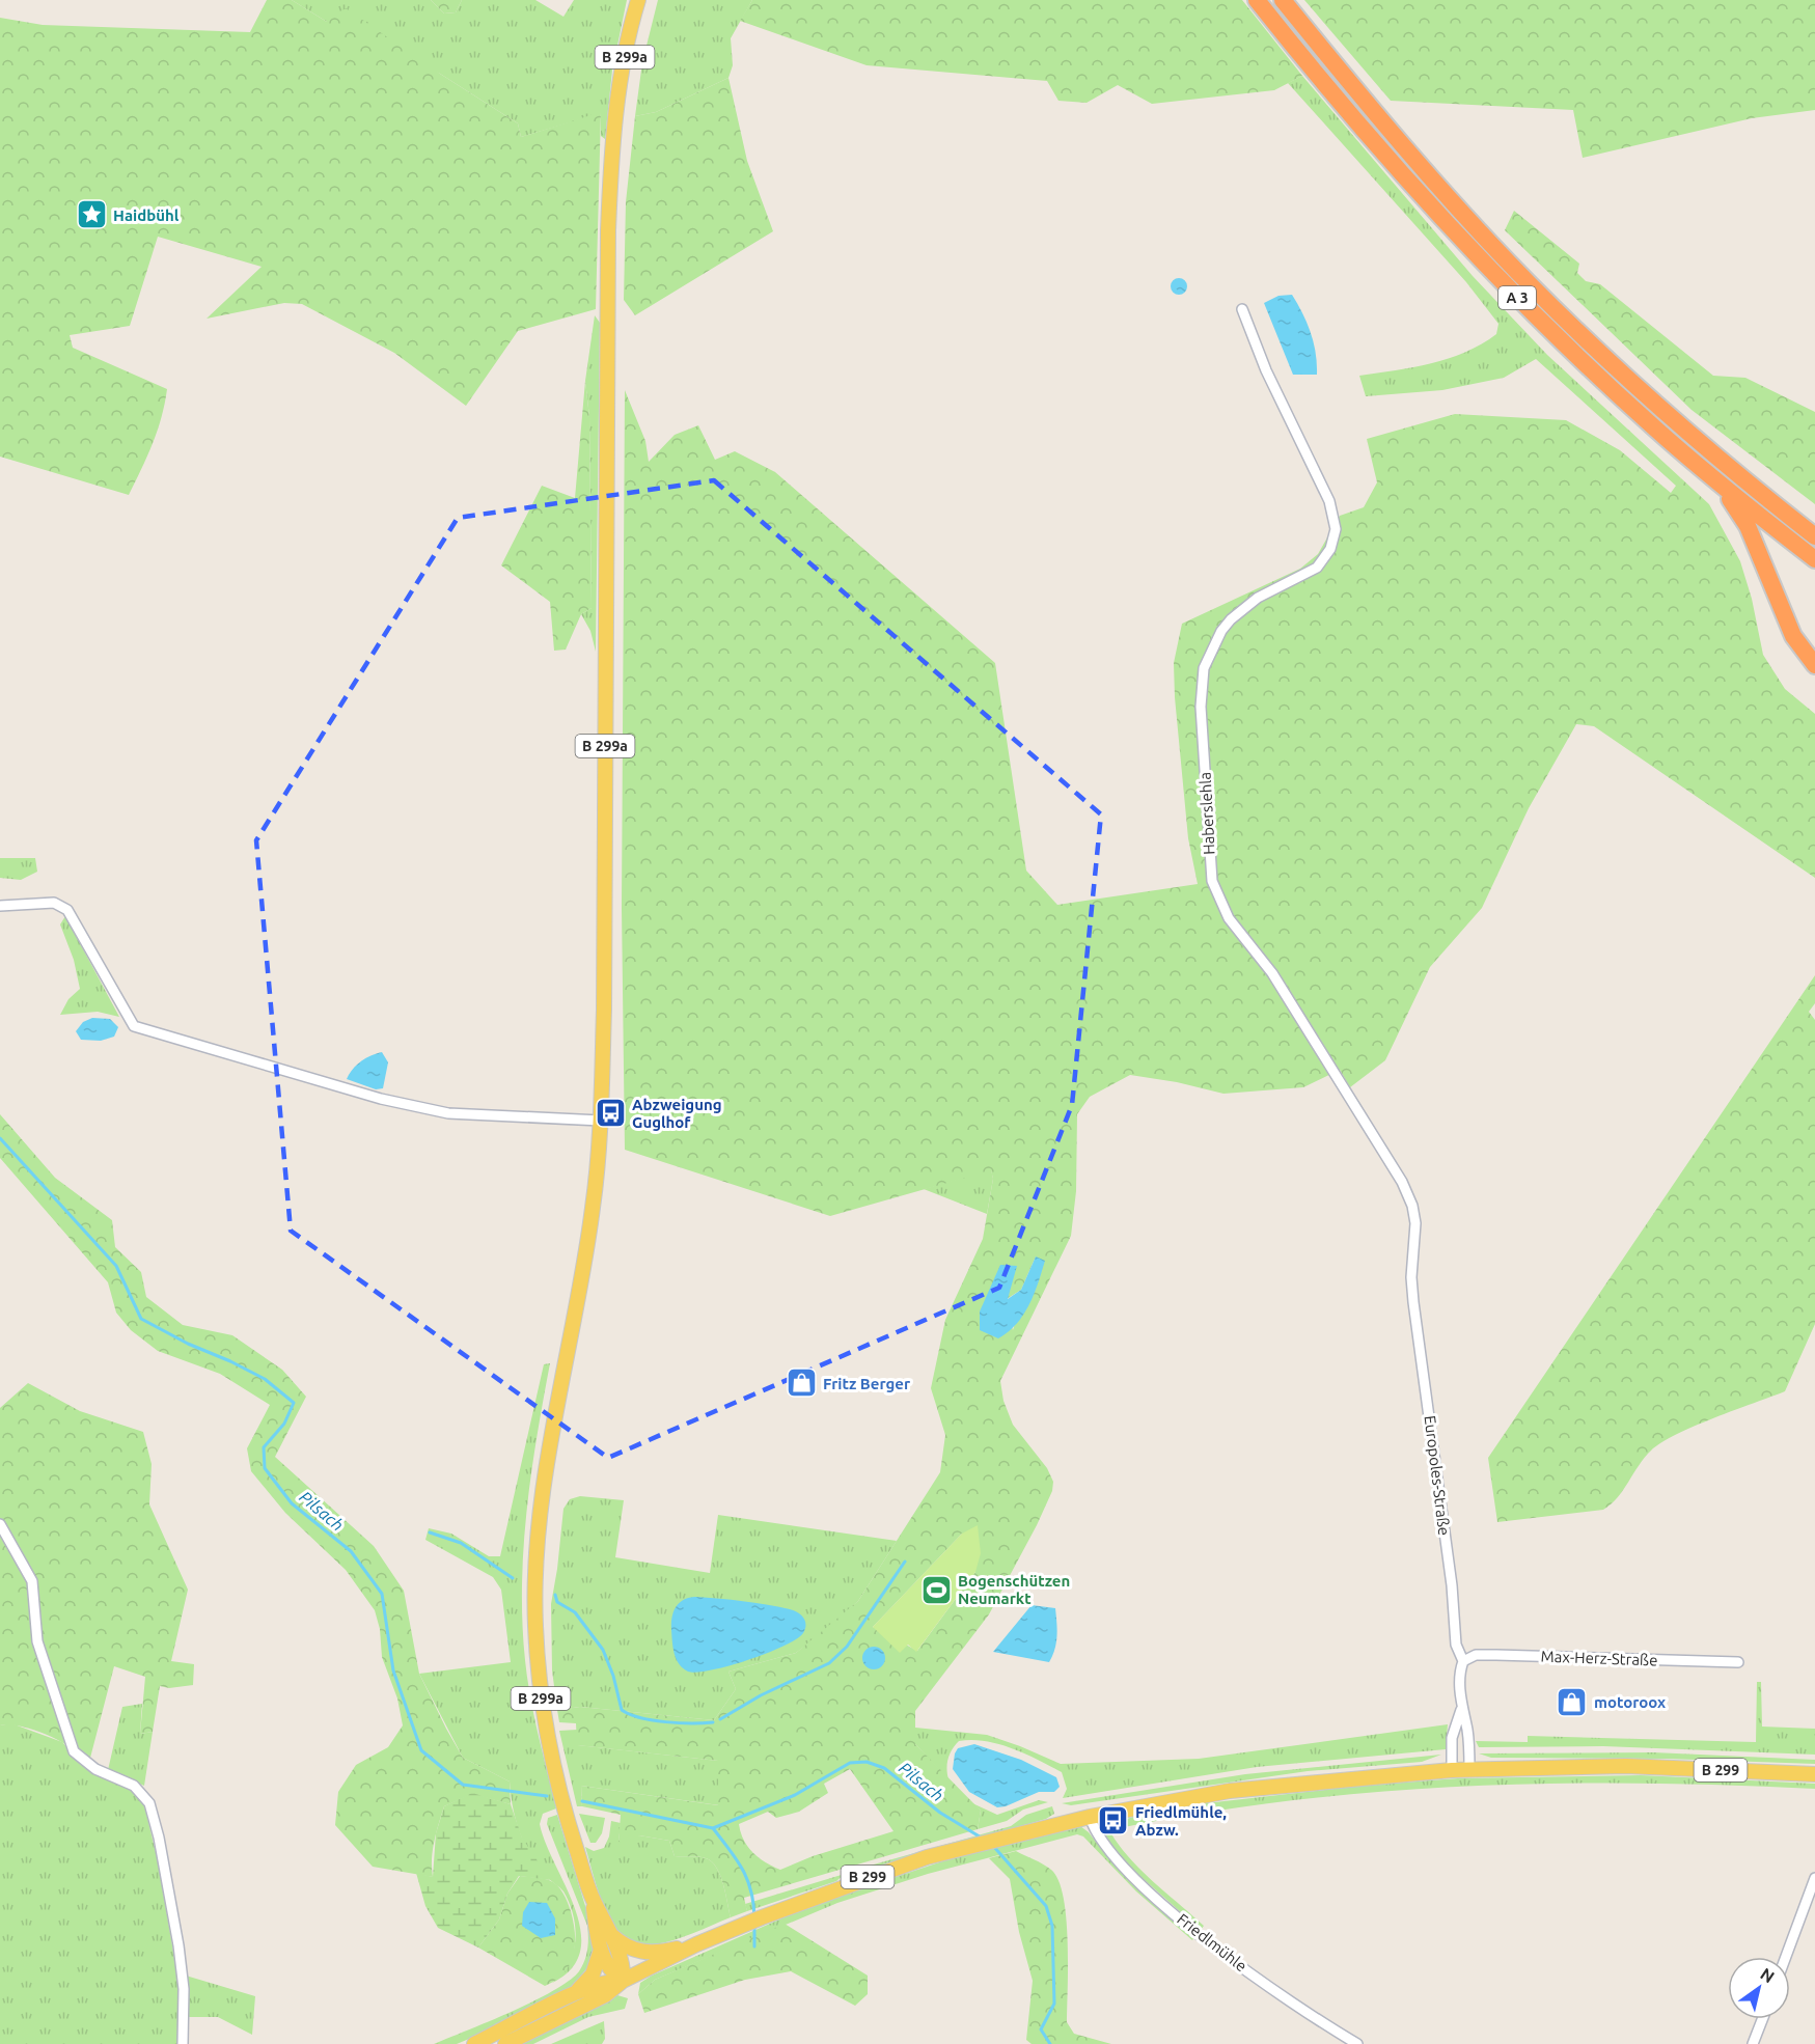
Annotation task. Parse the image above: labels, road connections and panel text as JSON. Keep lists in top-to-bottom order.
{
  "streets": {
    "highway": ["A 3"],
    "main road": ["B 299a", "B 299"],
    "street": [
      "Haberslehla",
      "Europoles-Straße",
      "Max-Herz-Straße",
      "Friedlmühle"
    ]
  },
  "crossings": [
    ["B 299a", "B 299"],
    ["Haberslehla", "Europoles-Straße"],
    ["Europoles-Straße", "Max-Herz-Straße"],
    ["Europoles-Straße", "B 299"],
    ["B 299", "Friedlmühle"]
  ],
  "water": ["Pilsach"],
  "places": {
    "place": ["Haidbühl"],
    "bus stop": ["Abzweigung Guglhof", "Friedlmühle, Abzw."],
    "shop": ["Fritz Berger", "motoroox"],
    "sports": ["Bogenschützen Neumarkt"]
  },
  "north": "top right"
}
